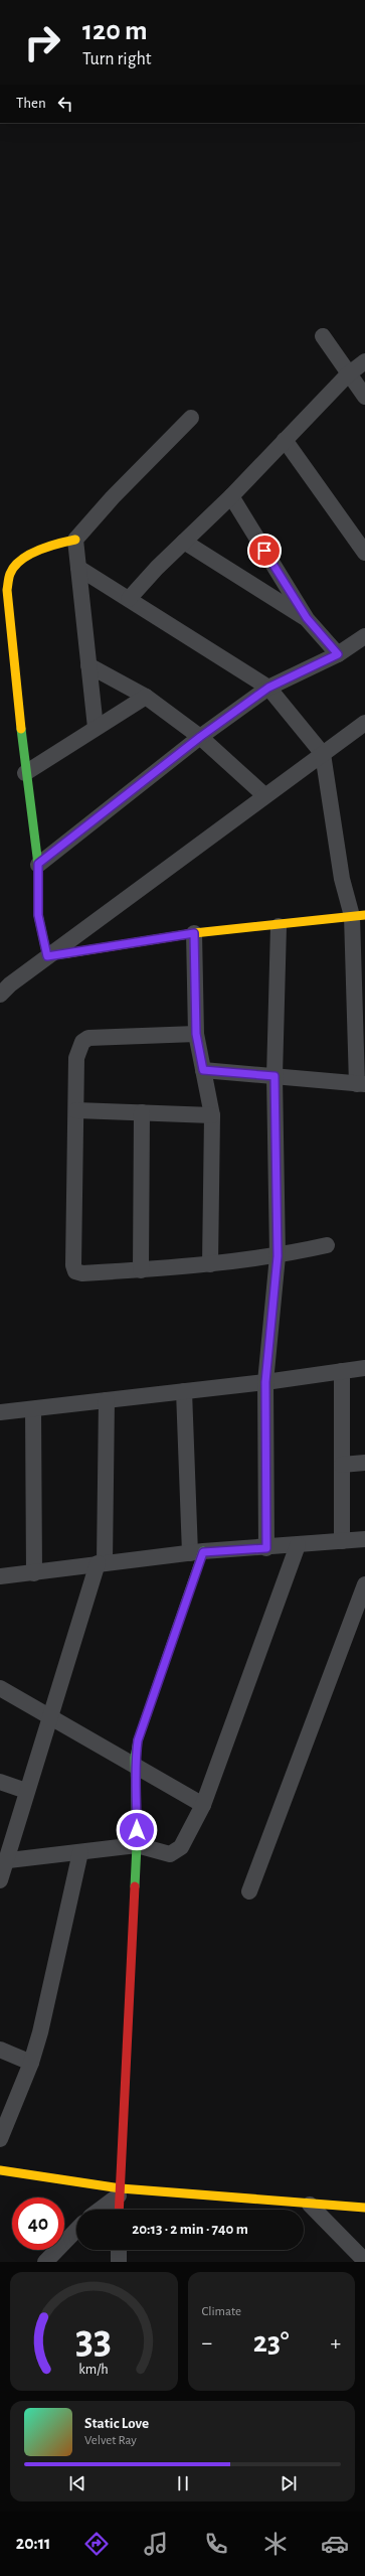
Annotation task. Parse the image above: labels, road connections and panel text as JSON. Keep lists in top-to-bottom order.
{
  "page": {
    "turn": ["120 m", "Turn right"],
    "then": "Then",
    "limit": "40",
    "trip": "20:13 · 2 min · 740 m",
    "tile": "Climate",
    "heat": ["−", "23°", "+"],
    "song": ["Static Love", "Velvet Ray"],
    "tabs": "20:11",
    "gauge": ["33", "km/h"]
  }
}
